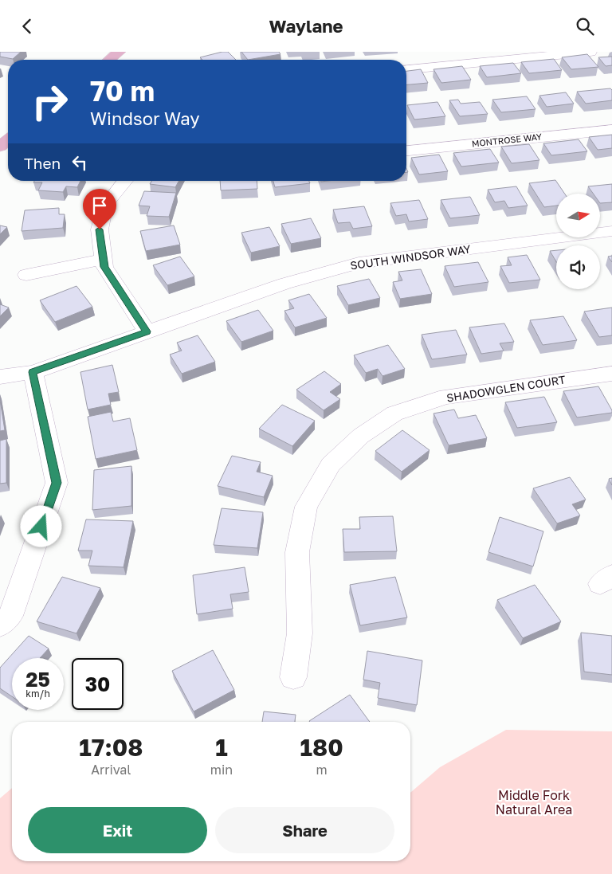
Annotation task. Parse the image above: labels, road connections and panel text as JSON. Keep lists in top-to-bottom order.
{
  "streets": {
    "street": ["MONTROSE WAY", "SOUTH WINDSOR WAY", "SHADOWGLEN COURT"]
  },
  "parks": ["Middle Fork Natural Area"],
  "north": "right",
  "page": {
    "header": "Waylane",
    "turn": ["70 m", "Windsor Way"],
    "then": "Then",
    "speed": "25 km/h",
    "limit": "30",
    "eta": [
      "17:08",
      "Arrival",
      "1",
      "min",
      "180",
      "m"
    ],
    "buttons": ["Exit", "Share"]
  }
}
